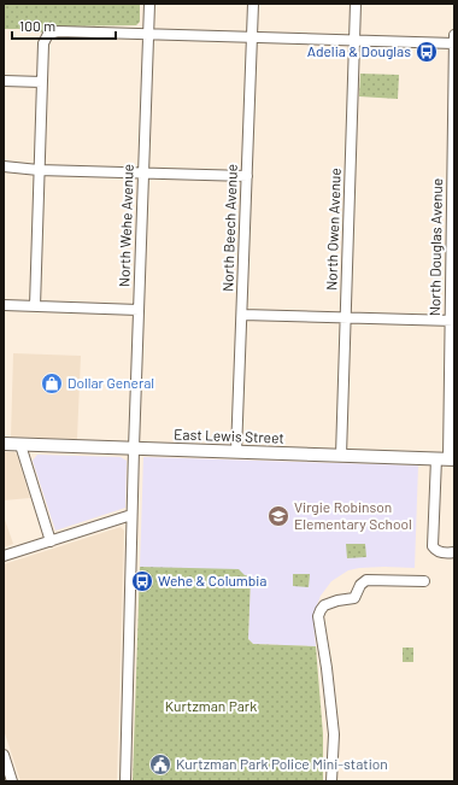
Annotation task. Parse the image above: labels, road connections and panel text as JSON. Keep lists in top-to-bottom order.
{
  "streets": {
    "main road": ["East Lewis Street"],
    "street": [
      "North Wehe Avenue",
      "North Beech Avenue",
      "North Owen Avenue",
      "North Douglas Avenue"
    ]
  },
  "crossings": [
    ["North Wehe Avenue", "East Lewis Street"],
    ["North Beech Avenue", "East Lewis Street"],
    ["North Owen Avenue", "East Lewis Street"],
    ["North Douglas Avenue", "East Lewis Street"]
  ],
  "parks": ["Kurtzman Park"],
  "places": {
    "bus stop": ["Adelia & Douglas", "Wehe & Columbia"],
    "shop": ["Dollar General"],
    "school or university": ["Virgie Robinson Elementary School"],
    "public building": ["Kurtzman Park Police Mini-station"]
  },
  "scale_bar": "100 m"
}
